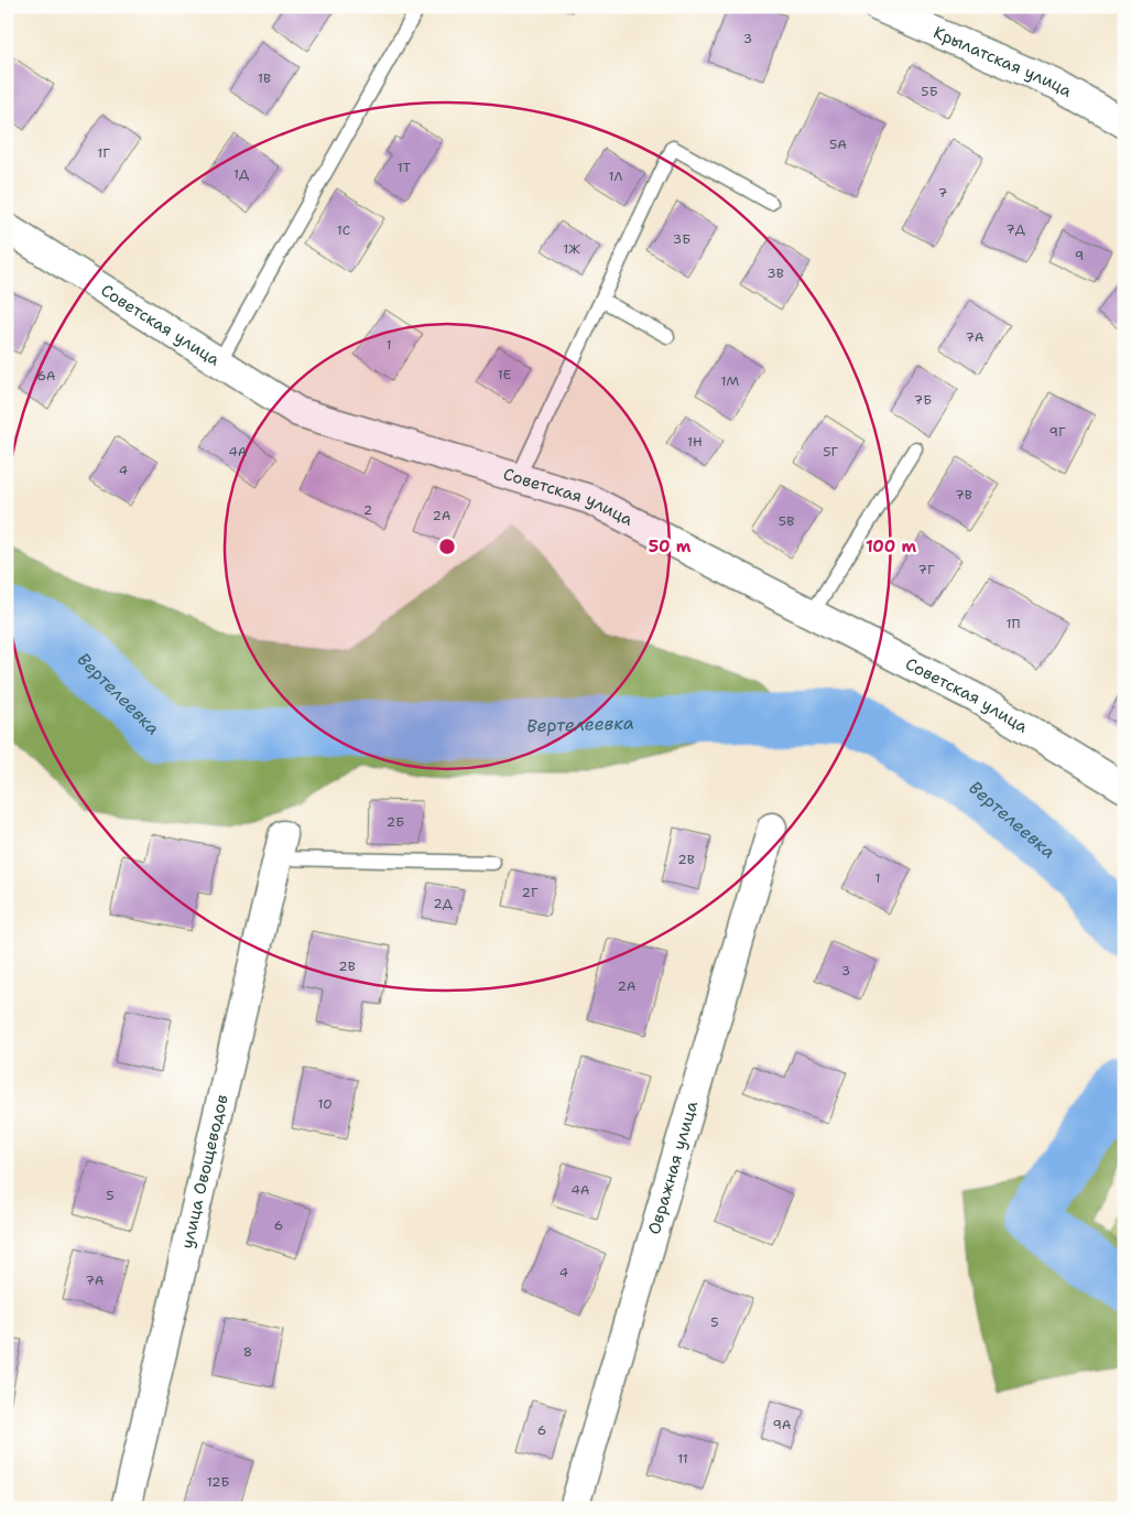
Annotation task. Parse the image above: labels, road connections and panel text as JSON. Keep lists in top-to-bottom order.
{
  "streets": {
    "street": [
      "Крылатская улица",
      "Советская улица",
      "Овражная улица",
      "улица Овощеводов"
    ]
  },
  "water": ["Вертелеевка"],
  "house_numbers": [
    "3",
    "1В",
    "5Б",
    "5А",
    "1Г",
    "1Т",
    "1Д",
    "1Л",
    "7",
    "7Д",
    "1С",
    "3Б",
    "1Ж",
    "9",
    "3В",
    "7А",
    "1",
    "1Е",
    "6А",
    "1М",
    "7Б",
    "9Г",
    "1Н",
    "4А",
    "5Г",
    "4",
    "7В",
    "2",
    "2А",
    "5В",
    "7Г",
    "1П",
    "2Б",
    "2В",
    "1",
    "2Г",
    "2Д",
    "2В",
    "3",
    "2А",
    "10",
    "4А",
    "5",
    "6",
    "4",
    "7А",
    "5",
    "8",
    "9А",
    "6",
    "11",
    "12Б"
  ],
  "rings": ["50 m", "100 m"]
}
